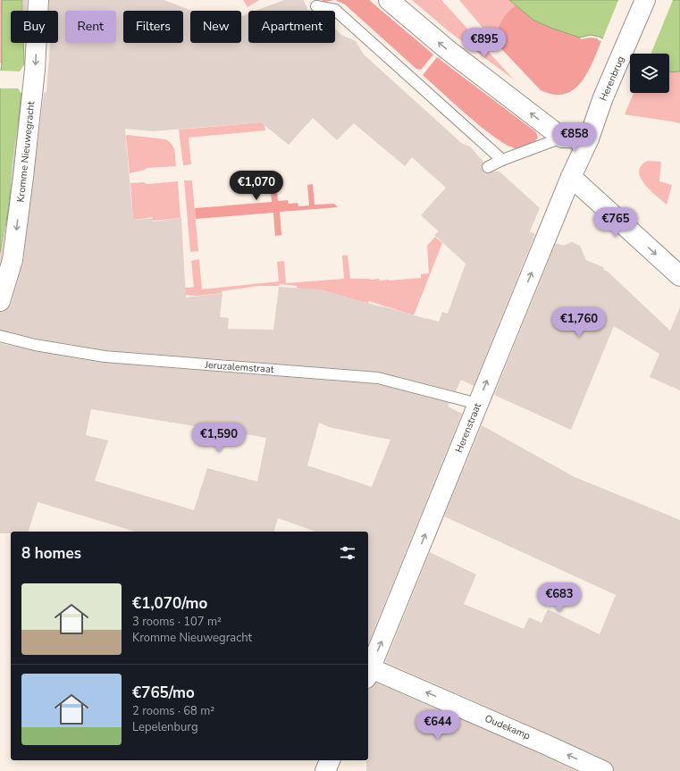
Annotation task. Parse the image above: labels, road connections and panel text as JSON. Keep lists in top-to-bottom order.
{
  "streets": {
    "street": [
      "Herenbrug",
      "Kromme Nieuwegracht",
      "Herenstraat",
      "Oudekamp"
    ],
    "lane": ["Jeruzalemstraat"]
  },
  "crossings": [
    ["Herenbrug", "Herenstraat"],
    ["Jeruzalemstraat", "Herenstraat"],
    ["Herenstraat", "Oudekamp"]
  ],
  "one_way": ["Kromme Nieuwegracht", "Herenstraat", "Oudekamp"],
  "page": {
    "chip": [
      "Buy",
      "Rent",
      "Filters",
      "New",
      "Apartment"
    ],
    "price": [
      "€895",
      "€858",
      "€1,070",
      "€765",
      "€1,760",
      "€1,590",
      "€683",
      "€644"
    ],
    "heading": "8 homes",
    "list": [
      {
        "name": "€1,070/mo",
        "note": "3 rooms · 107 m² · Kromme Nieuwegracht"
      },
      {
        "name": "€765/mo",
        "note": "2 rooms · 68 m² · Lepelenburg"
      }
    ]
  }
}
